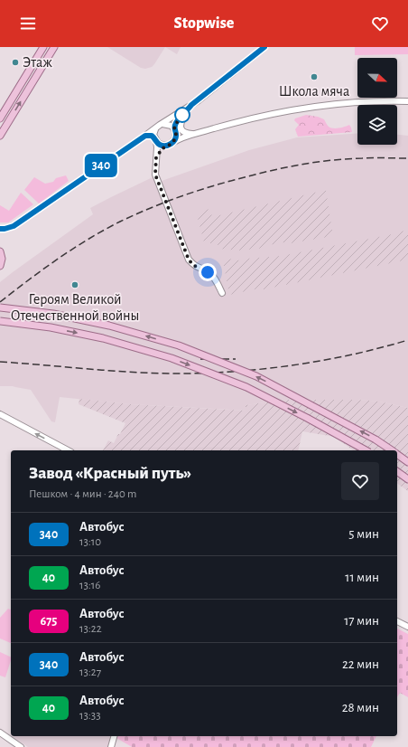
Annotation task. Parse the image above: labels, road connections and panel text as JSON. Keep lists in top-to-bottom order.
{
  "places": ["Этаж", "Школа мяча", "Героям Великой Отечественной войны"],
  "lines": ["bus line 340"],
  "north": "right",
  "page": {
    "header": "Stopwise",
    "on_map": "340",
    "heading": ["Завод «Красный путь»", "Пешком · 4 мин · 240 m"],
    "list": [
      {
        "mark": "340",
        "name": "Автобус",
        "note": "13:10",
        "value": "5 мин"
      },
      {
        "mark": "40",
        "name": "Автобус",
        "note": "13:16",
        "value": "11 мин"
      },
      {
        "mark": "675",
        "name": "Автобус",
        "note": "13:22",
        "value": "17 мин"
      },
      {
        "mark": "340",
        "name": "Автобус",
        "note": "13:27",
        "value": "22 мин"
      },
      {
        "mark": "40",
        "name": "Автобус",
        "note": "13:33",
        "value": "28 мин"
      }
    ]
  }
}
